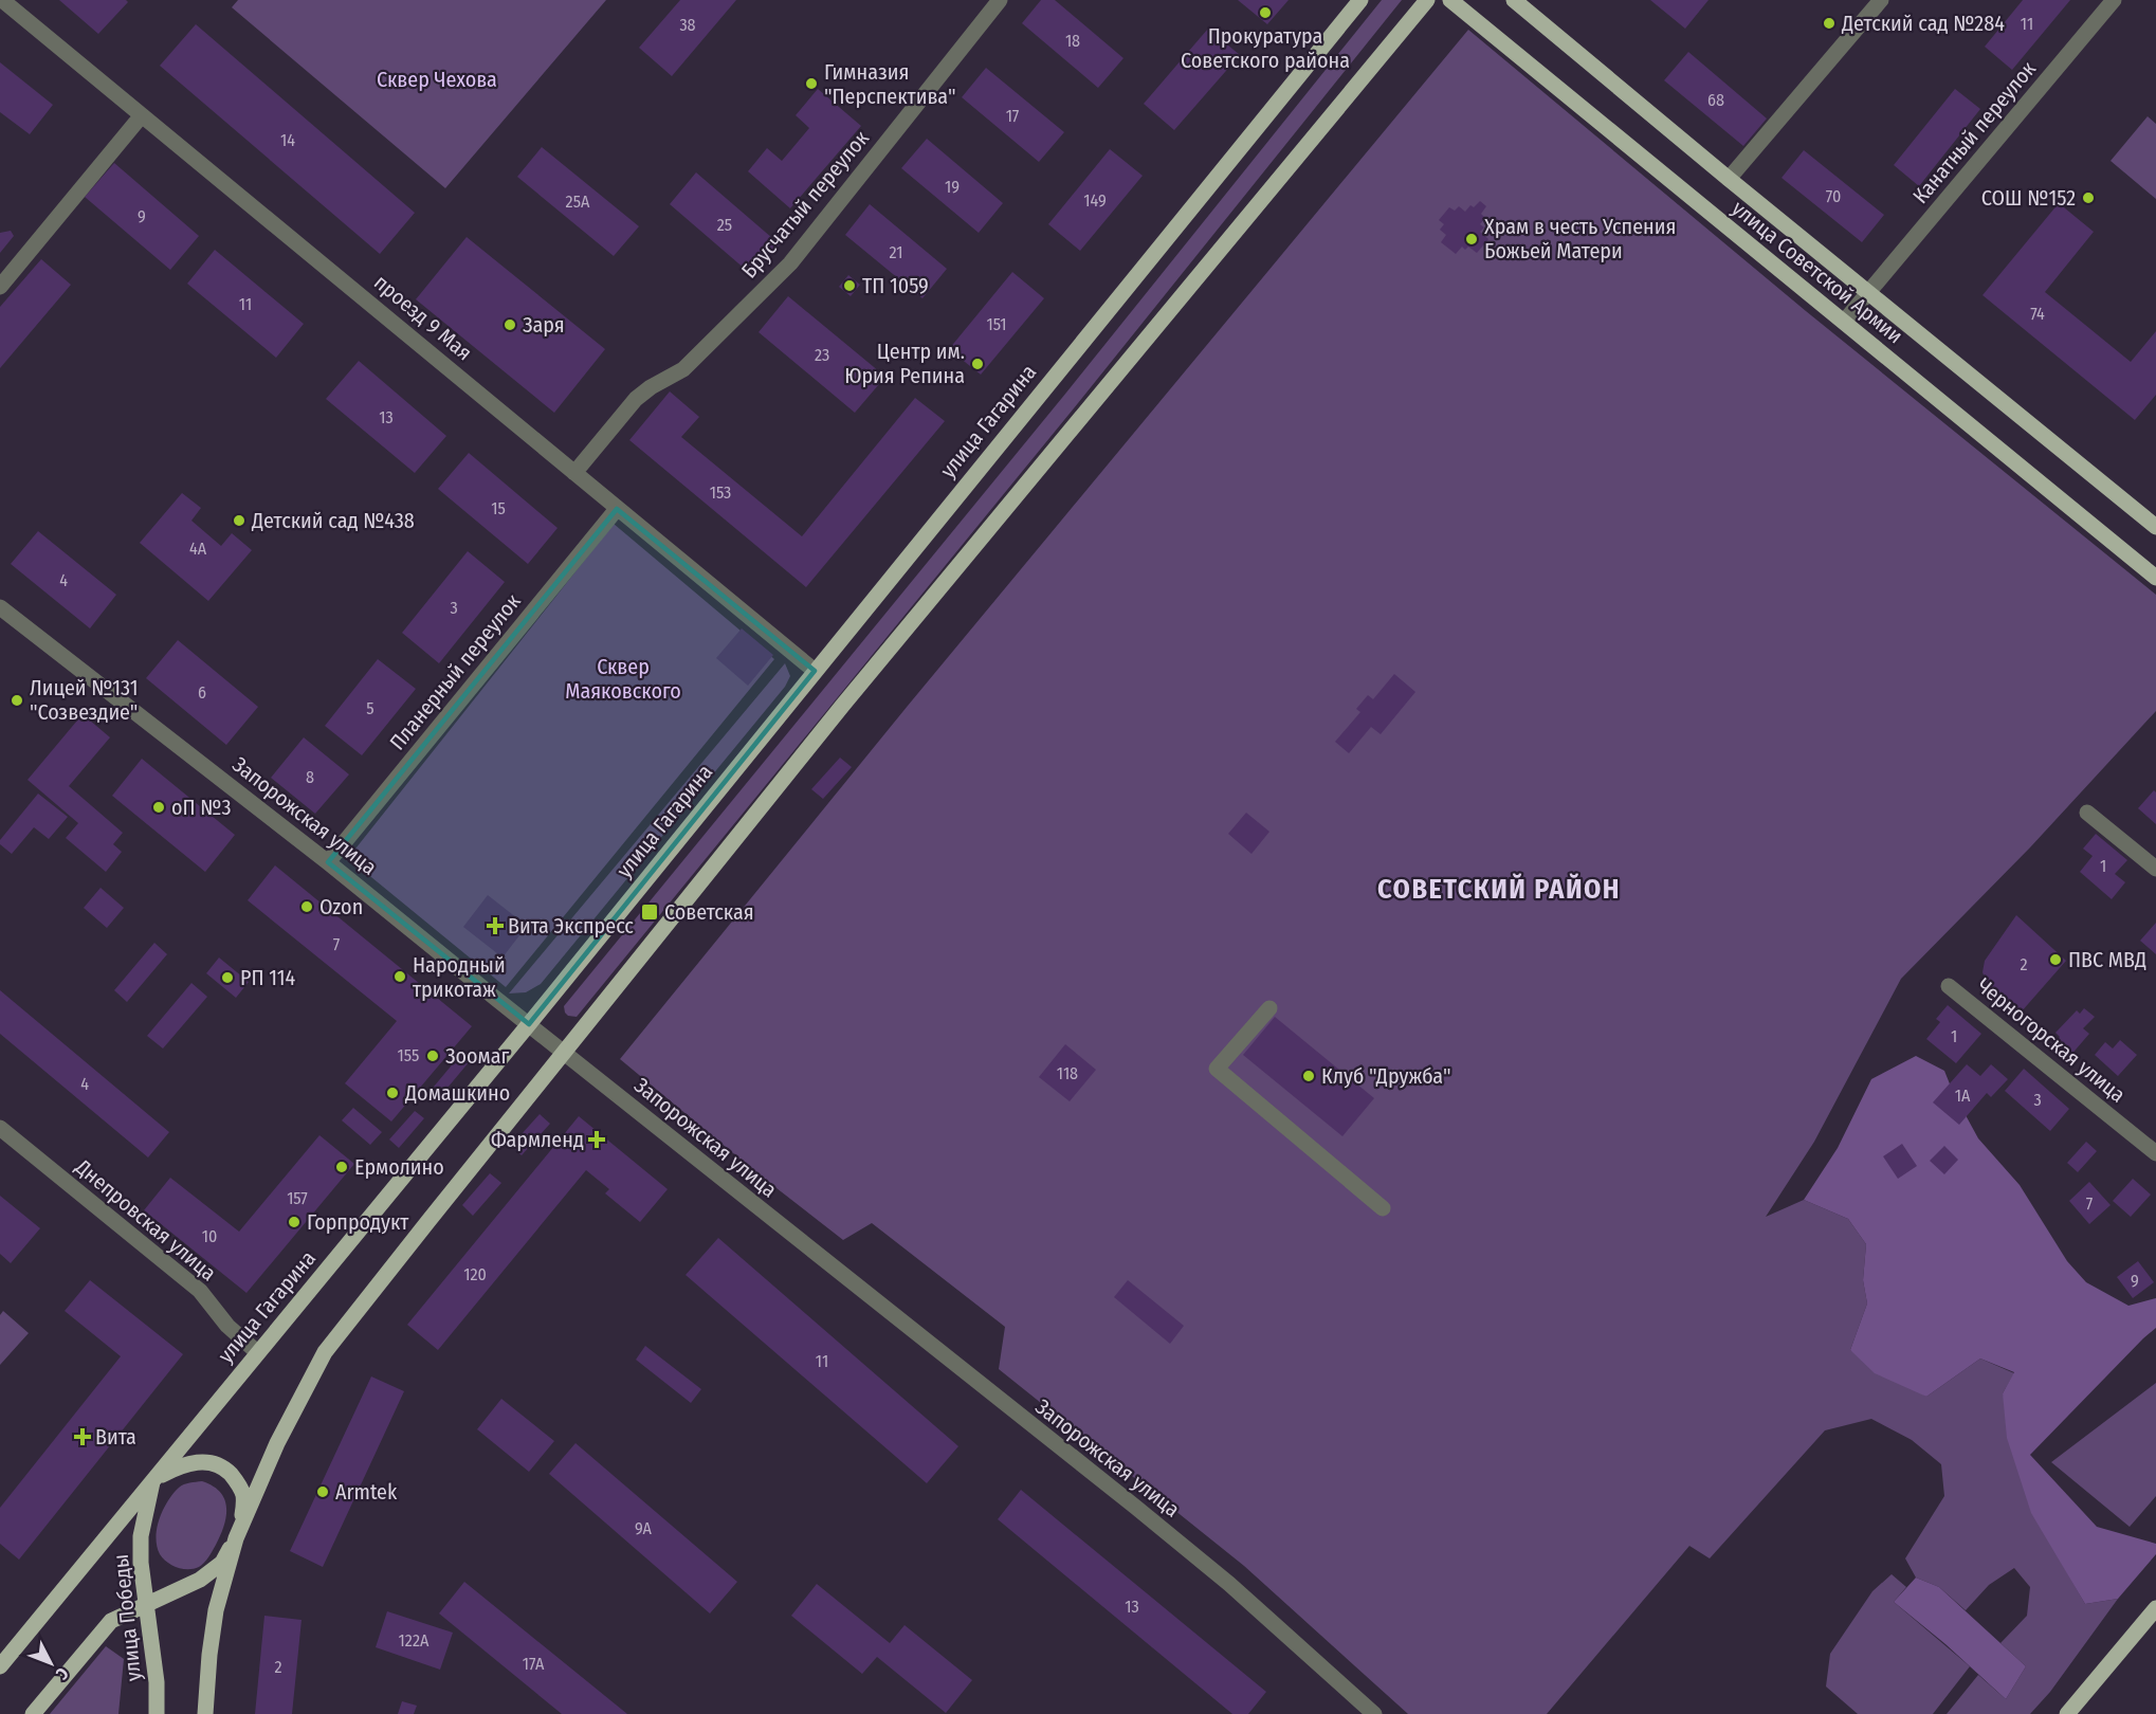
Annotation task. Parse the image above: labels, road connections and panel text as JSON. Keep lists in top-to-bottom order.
{
  "streets": {
    "main road": ["улица Советской Армии", "улица Гагарина", "улица Победы"],
    "street": [
      "Канатный переулок",
      "Брусчатый переулок",
      "проезд 9 Мая",
      "Планерный переулок",
      "Запорожская улица",
      "Черногорская улица",
      "Днепровская улица"
    ]
  },
  "crossings": [
    ["Канатный переулок", "улица Советской Армии"],
    ["Брусчатый переулок", "проезд 9 Мая"],
    ["проезд 9 Мая", "улица Гагарина"],
    ["проезд 9 Мая", "Планерный переулок"],
    ["улица Гагарина", "Запорожская улица"],
    ["улица Гагарина", "Днепровская улица"],
    ["улица Гагарина", "улица Победы"],
    ["Планерный переулок", "Запорожская улица"]
  ],
  "districts": ["СОВЕТСКИЙ РАЙОН"],
  "parks": ["Сквер Чехова", "Сквер Маяковского"],
  "places": {
    "other": [
      "Прокуратура Советского района",
      "Детский сад №284",
      "Гимназия \"Перспектива\"",
      "СОШ №152",
      "Храм в честь Успения Божьей Матери",
      "ТП 1059",
      "Заря",
      "Центр им. Юрия Репина",
      "Детский сад №438",
      "Лицей №131 \"Созвездие\"",
      "оП №3",
      "Ozon",
      "ПВС МВД",
      "Народный трикотаж",
      "РП 114",
      "Зоомаг",
      "Клуб \"Дружба\"",
      "Домашкино",
      "Ермолино",
      "Горпродукт",
      "Armtek"
    ],
    "transit": ["Советская"],
    "health": ["Вита Экспресс", "Фармленд", "Вита"]
  },
  "house_numbers": [
    "11",
    "38",
    "18",
    "68",
    "17",
    "14",
    "19",
    "70",
    "149",
    "25А",
    "9",
    "25",
    "21",
    "11",
    "74",
    "151",
    "23",
    "13",
    "153",
    "15",
    "4А",
    "4",
    "3",
    "6",
    "5",
    "8",
    "1",
    "7",
    "2",
    "1",
    "155",
    "118",
    "4",
    "1А",
    "3",
    "157",
    "7",
    "10",
    "120",
    "9",
    "11",
    "9А",
    "13",
    "122А",
    "17А",
    "2"
  ],
  "north": "bottom right"
}
